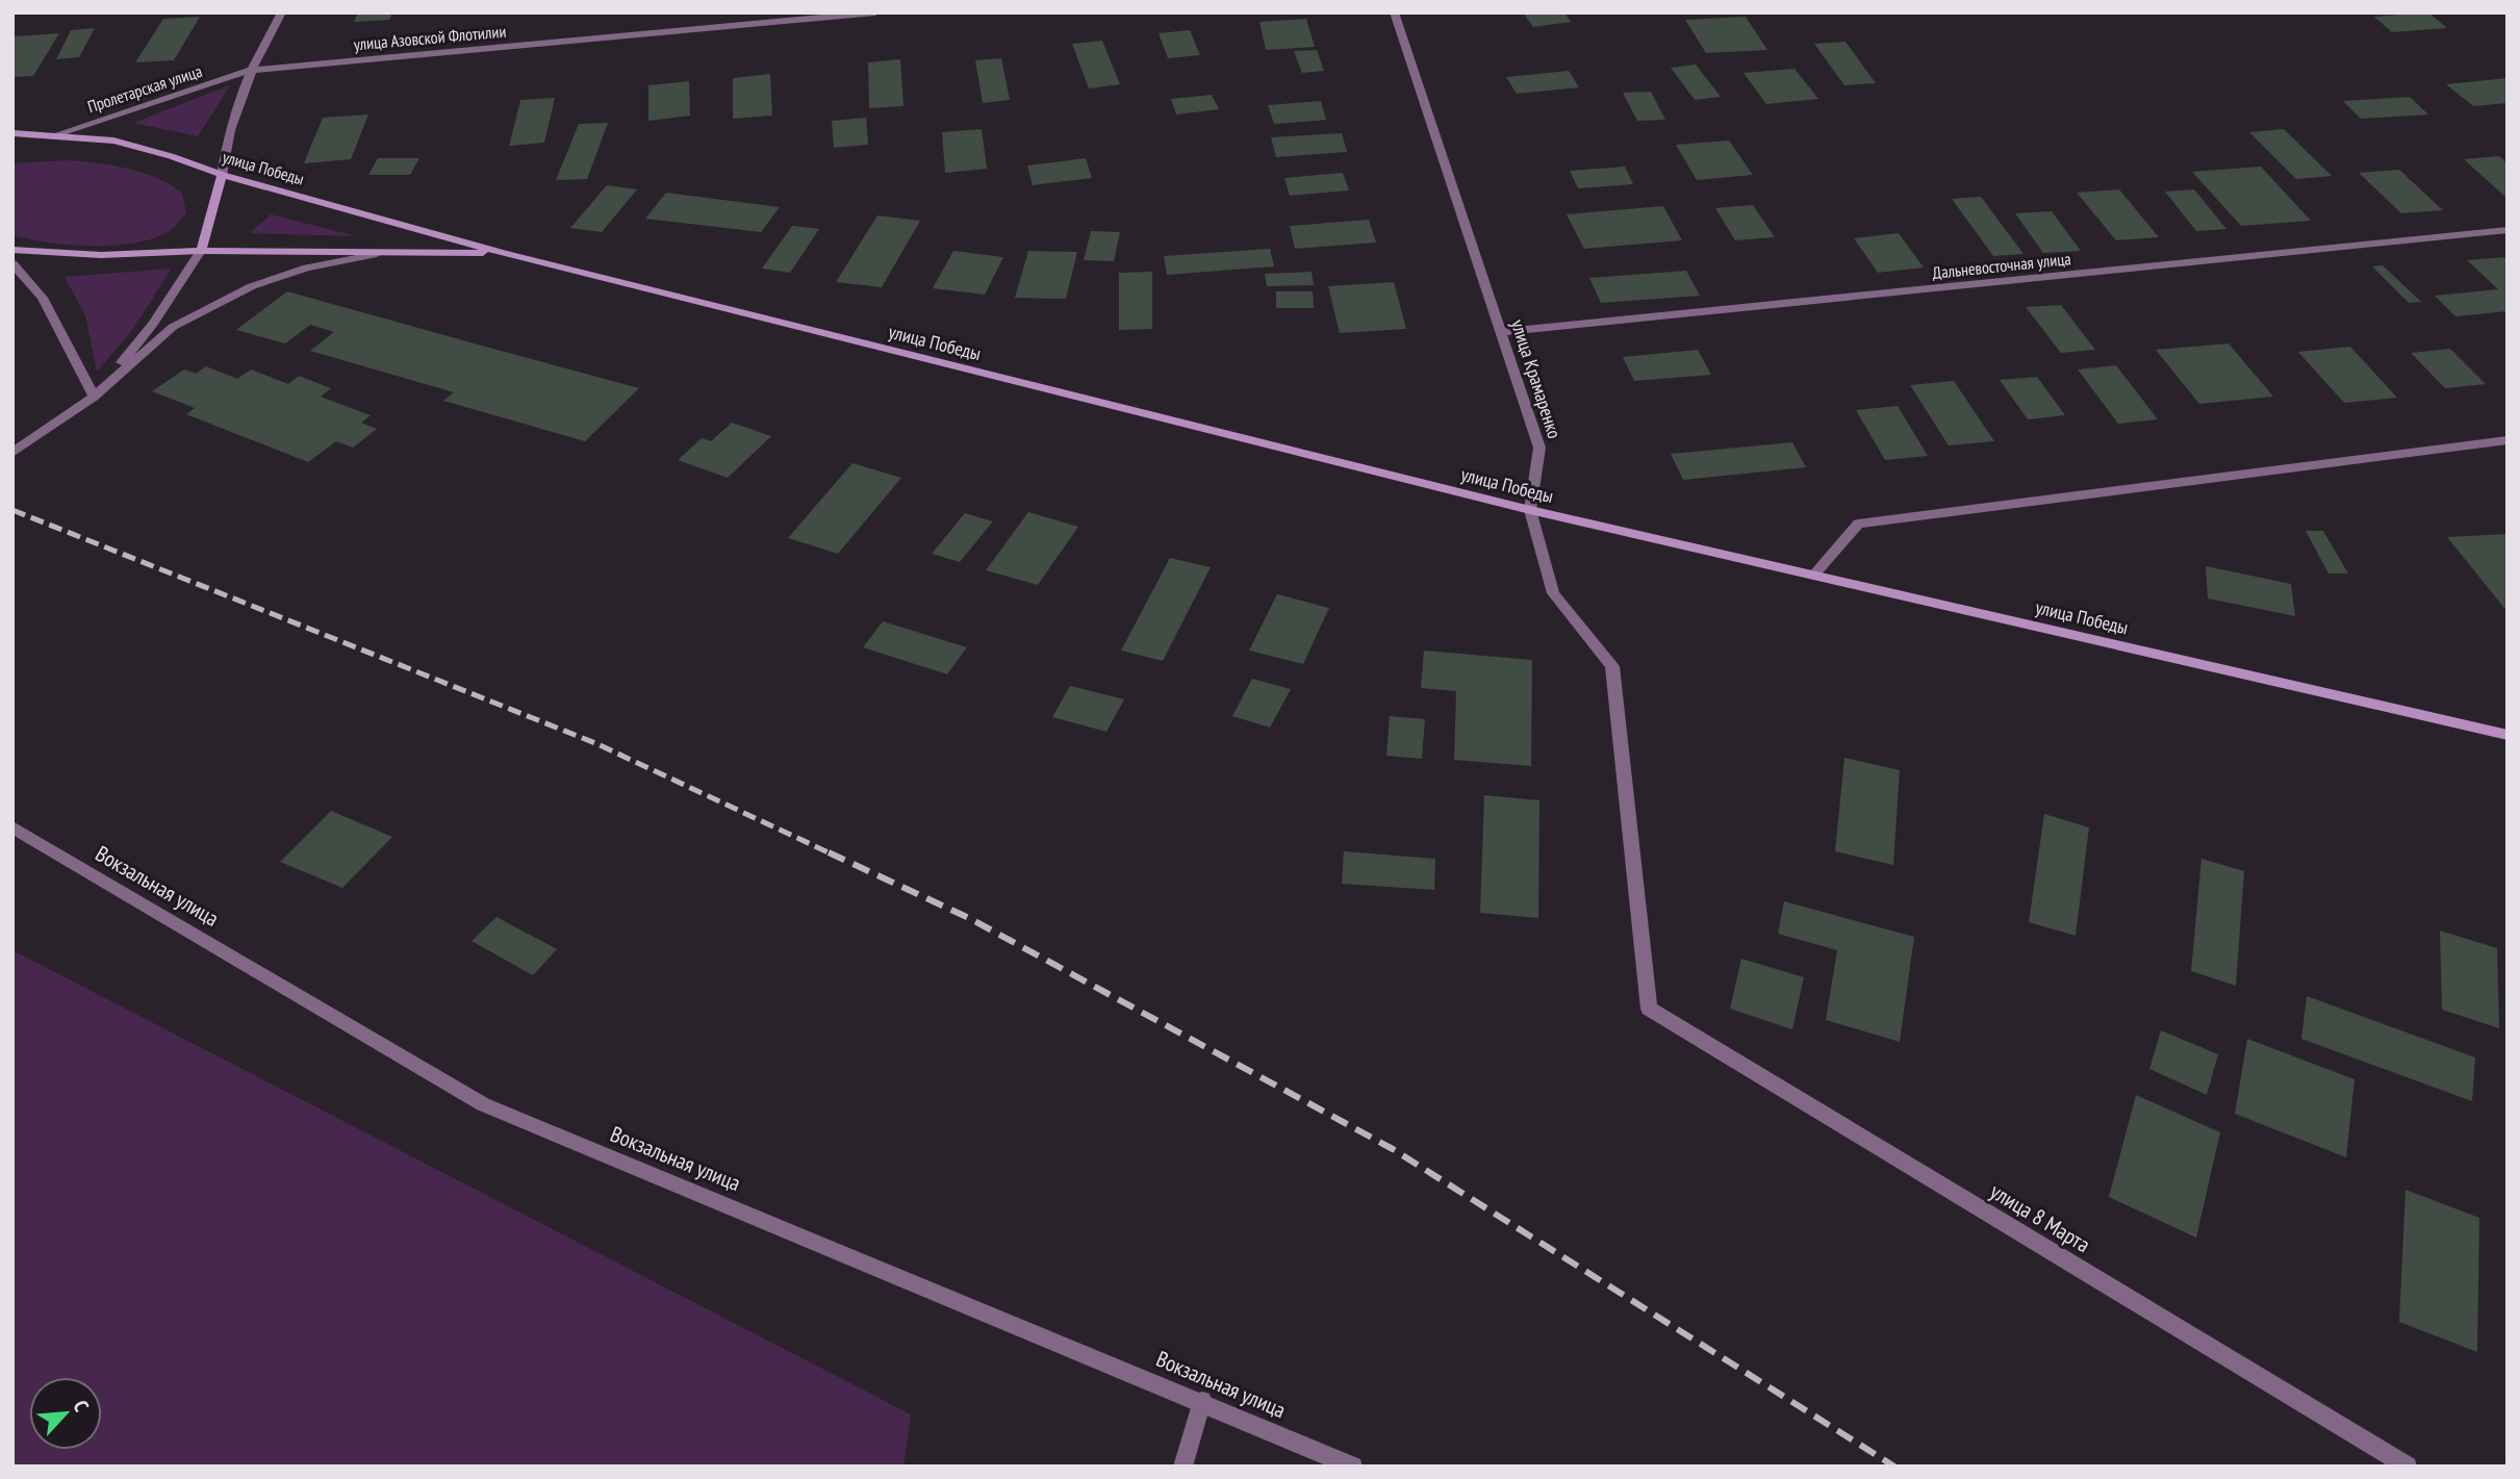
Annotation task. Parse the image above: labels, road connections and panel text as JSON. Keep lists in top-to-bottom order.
{
  "streets": {
    "street": [
      "улица Азовской Флотилии",
      "Пролетарская улица",
      "улица Победы",
      "Дальневосточная улица",
      "улица Крамаренко",
      "Вокзальная улица",
      "улица 8 Марта"
    ]
  },
  "crossings": [
    ["улица Азовской Флотилии", "Пролетарская улица"],
    ["Пролетарская улица", "улица Победы"],
    ["улица Победы", "улица Крамаренко"],
    ["Дальневосточная улица", "улица Крамаренко"],
    ["улица Крамаренко", "улица 8 Марта"]
  ],
  "north": "top right"
}
